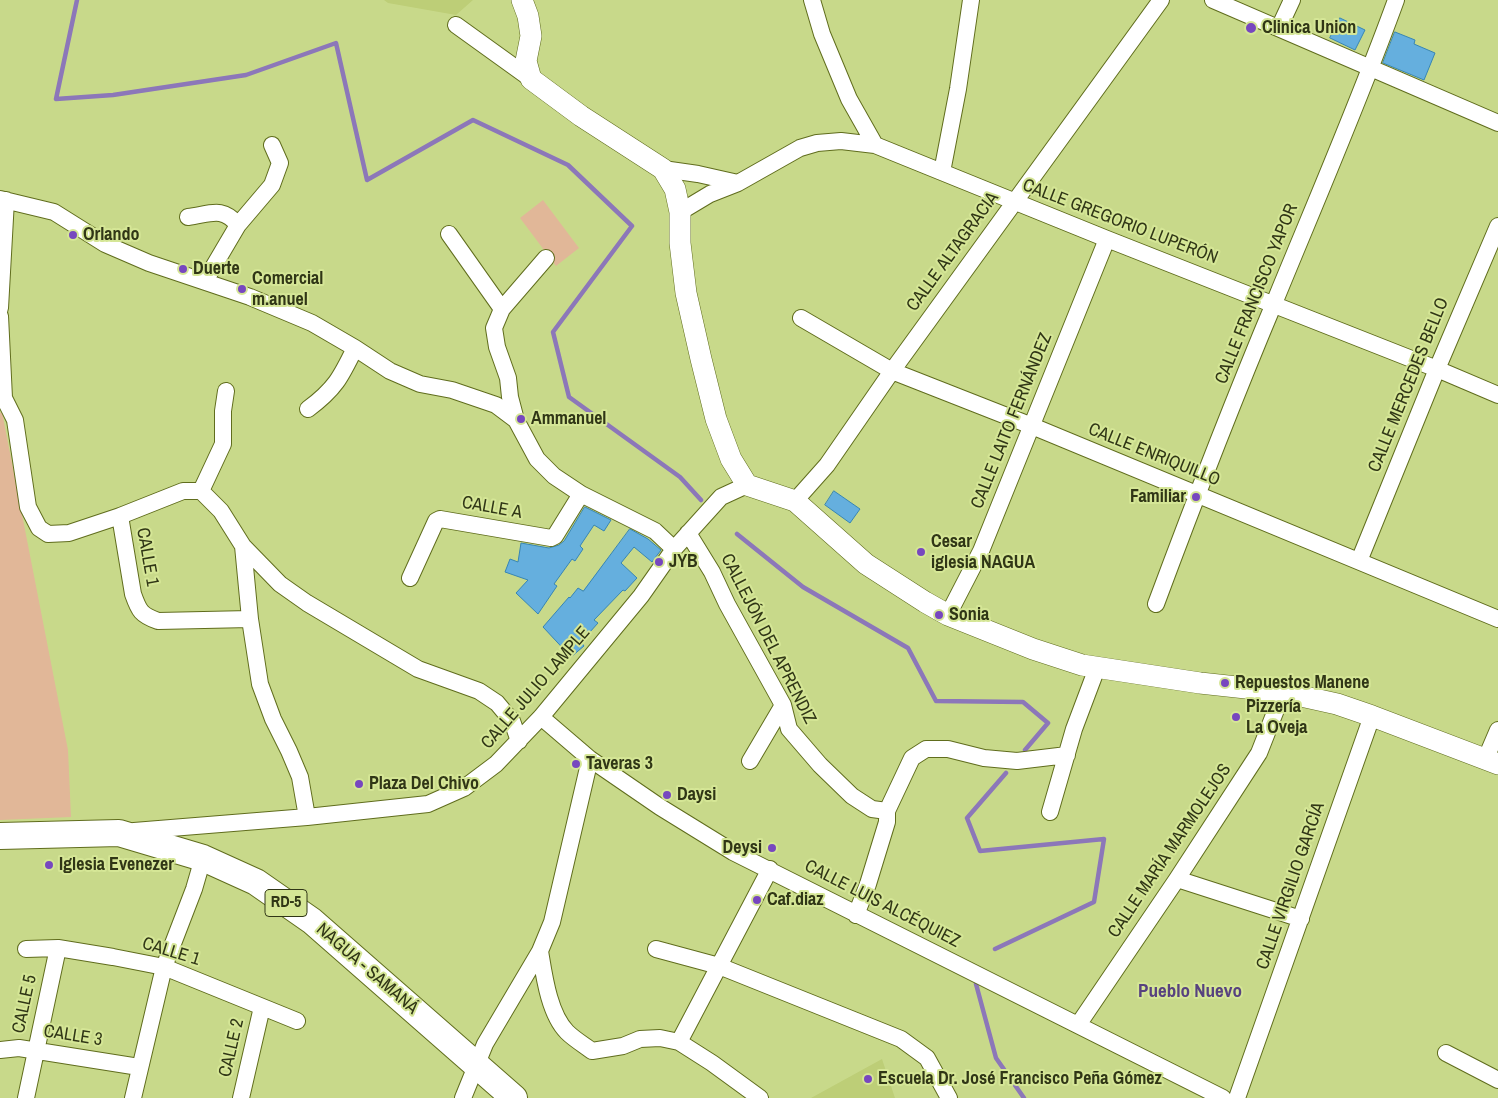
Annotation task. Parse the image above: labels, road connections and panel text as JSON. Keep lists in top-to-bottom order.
{
  "streets": {
    "main road": ["RD-5", "NAGUA - SAMANÁ"],
    "street": [
      "CALLE GREGORIO LUPERÓN",
      "CALLE ALTAGRACIA",
      "CALLE FRANCISCO YAPOR",
      "CALLE MERCEDES BELLO",
      "CALLE LAITO FERNÁNDEZ",
      "CALLE ENRIQUILLO",
      "CALLE A",
      "CALLE 1",
      "CALLEJÓN DEL APRENDIZ",
      "CALLE JULIO LAMPLE",
      "CALLE MARÍA MARMOLEJOS",
      "CALLE VIRGILIO GARCÍA",
      "CALLE LUIS ALCÉQUIEZ",
      "CALLE 5",
      "CALLE 3",
      "CALLE 2"
    ]
  },
  "crossings": [
    ["CALLE GREGORIO LUPERÓN", "CALLE ALTAGRACIA"],
    ["CALLE GREGORIO LUPERÓN", "CALLE FRANCISCO YAPOR"],
    ["CALLE GREGORIO LUPERÓN", "CALLE MERCEDES BELLO"],
    ["CALLE GREGORIO LUPERÓN", "CALLE LAITO FERNÁNDEZ"],
    ["CALLE ALTAGRACIA", "CALLE ENRIQUILLO"],
    ["CALLE FRANCISCO YAPOR", "CALLE ENRIQUILLO"],
    ["CALLE MERCEDES BELLO", "CALLE ENRIQUILLO"],
    ["CALLE LAITO FERNÁNDEZ", "CALLE ENRIQUILLO"],
    ["CALLE 1", "CALLE 5"],
    ["CALLE 1", "CALLE 2"],
    ["CALLEJÓN DEL APRENDIZ", "CALLE JULIO LAMPLE"],
    ["CALLE JULIO LAMPLE", "CALLE LUIS ALCÉQUIEZ"],
    ["CALLE JULIO LAMPLE", "NAGUA - SAMANÁ"],
    ["CALLE MARÍA MARMOLEJOS", "CALLE LUIS ALCÉQUIEZ"],
    ["CALLE 5", "CALLE 3"]
  ],
  "districts": ["Pueblo Nuevo"],
  "places": [
    "Clinica Union",
    "Orlando",
    "Duerte",
    "Comercial m.anuel",
    "Ammanuel",
    "Familiar",
    "Cesar iglesia NAGUA",
    "JYB",
    "Sonia",
    "Repuestos Manene",
    "Pizzería La Oveja",
    "Taveras 3",
    "Plaza Del Chivo",
    "Daysi",
    "Deysi",
    "Iglesia Evenezer",
    "Caf.diaz",
    "Escuela Dr. José Francisco Peña Gómez"
  ]
}
